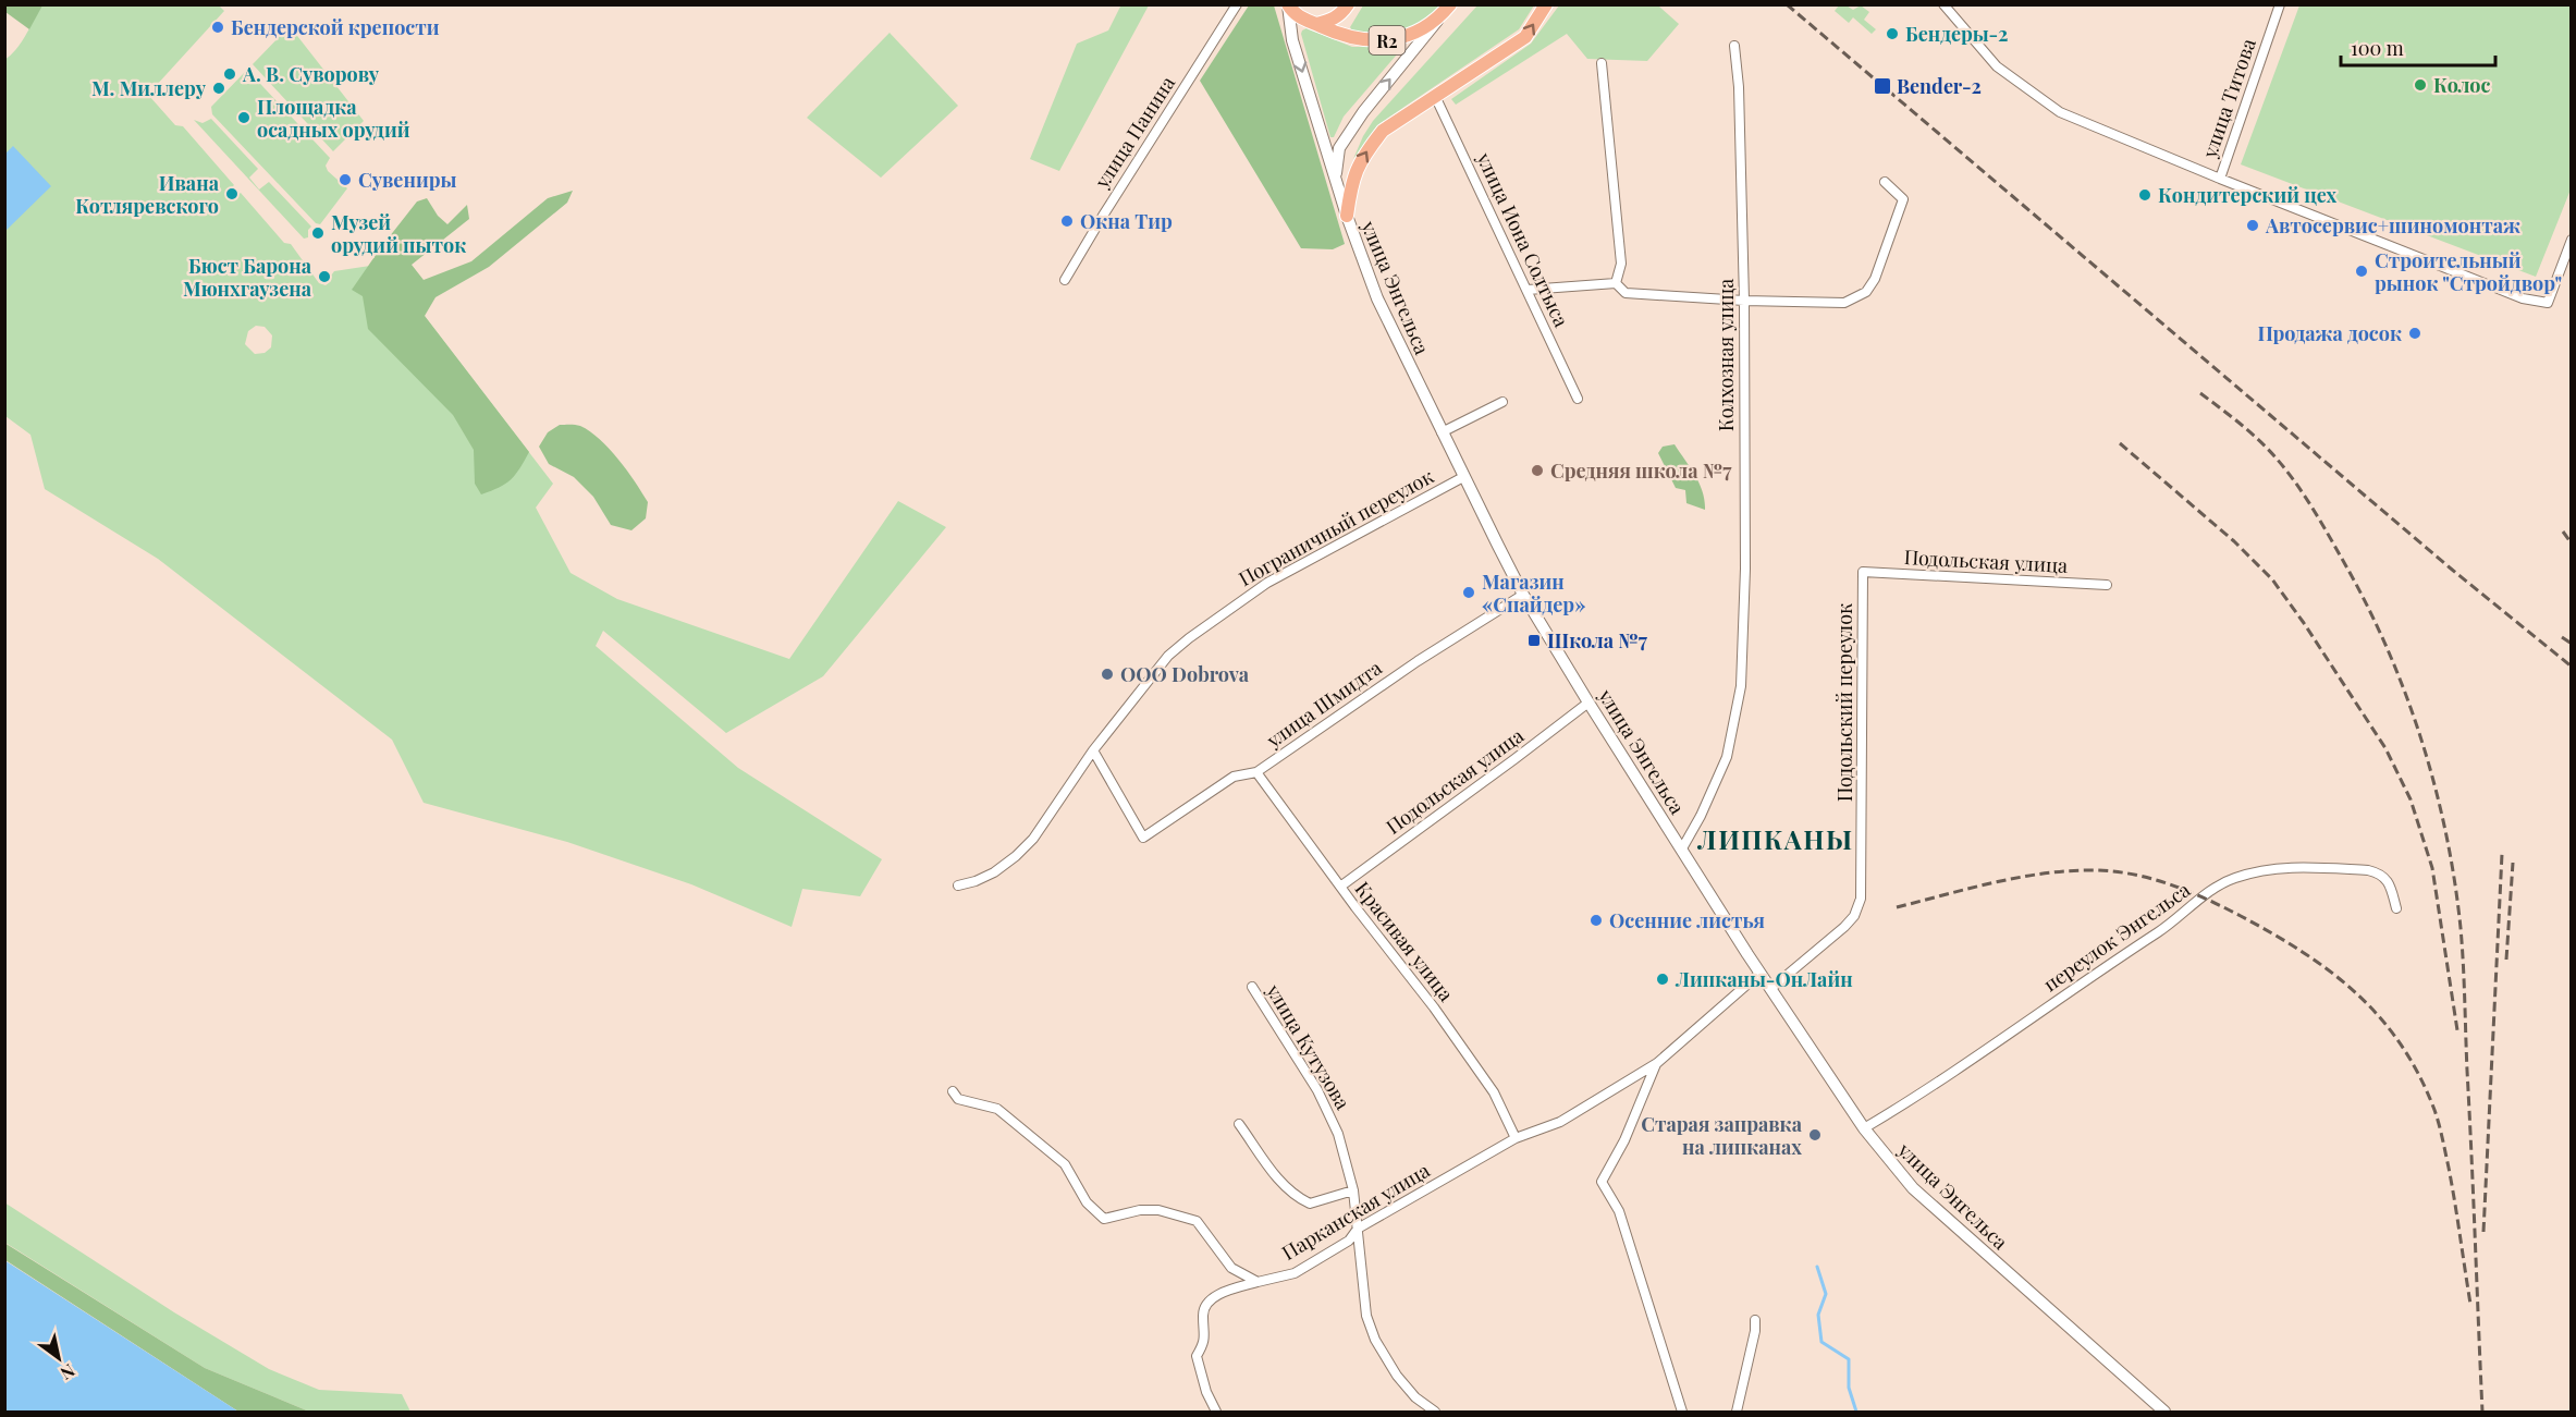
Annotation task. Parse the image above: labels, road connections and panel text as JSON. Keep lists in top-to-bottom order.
{
  "streets": {
    "main road": ["R2"],
    "street": [
      "улица Титова",
      "улица Панина",
      "улица Иона Солтыса",
      "улица Энгельса",
      "Колхозная улица",
      "Пограничный переулок",
      "Подольская улица",
      "Подольский переулок",
      "улица Шмидта",
      "переулок Энгельса",
      "Красивая улица",
      "улица Кутузова",
      "Парканская улица"
    ]
  },
  "crossings": [
    ["R2", "улица Энгельса"],
    ["улица Энгельса", "Колхозная улица"],
    ["улица Энгельса", "Пограничный переулок"],
    ["улица Энгельса", "Подольская улица"],
    ["улица Энгельса", "Подольский переулок"],
    ["улица Энгельса", "улица Шмидта"],
    ["улица Энгельса", "переулок Энгельса"],
    ["улица Энгельса", "Парканская улица"],
    ["Пограничный переулок", "улица Шмидта"],
    ["Подольская улица", "Подольский переулок"],
    ["Подольская улица", "Красивая улица"],
    ["улица Шмидта", "Красивая улица"],
    ["Красивая улица", "Парканская улица"],
    ["улица Кутузова", "Парканская улица"]
  ],
  "districts": ["ЛИПКАНЫ"],
  "places": {
    "other": [
      "Бендерской крепости",
      "Бендеры-2",
      "А. В. Суворову",
      "Колос",
      "М. Миллеру",
      "Площадка осадных орудий",
      "Сувениры",
      "Ивана Котляревского",
      "Кондитерский цех",
      "Окна Тир",
      "Автосервис+шиномонтаж",
      "Музей орудий пыток",
      "Строительный рынок \"Стройдвор\"",
      "Бюст Барона Мюнхгаузена",
      "Продажа досок",
      "Средняя школа №7",
      "Магазин «Спайдер»",
      "OOO Dobrova",
      "Осенние листья",
      "Липканы-ОнЛайн",
      "Старая заправка на липканах"
    ],
    "transit": ["Bender-2", "Школа №7"]
  },
  "scale_bar": "100 m",
  "north": "bottom right"
}
